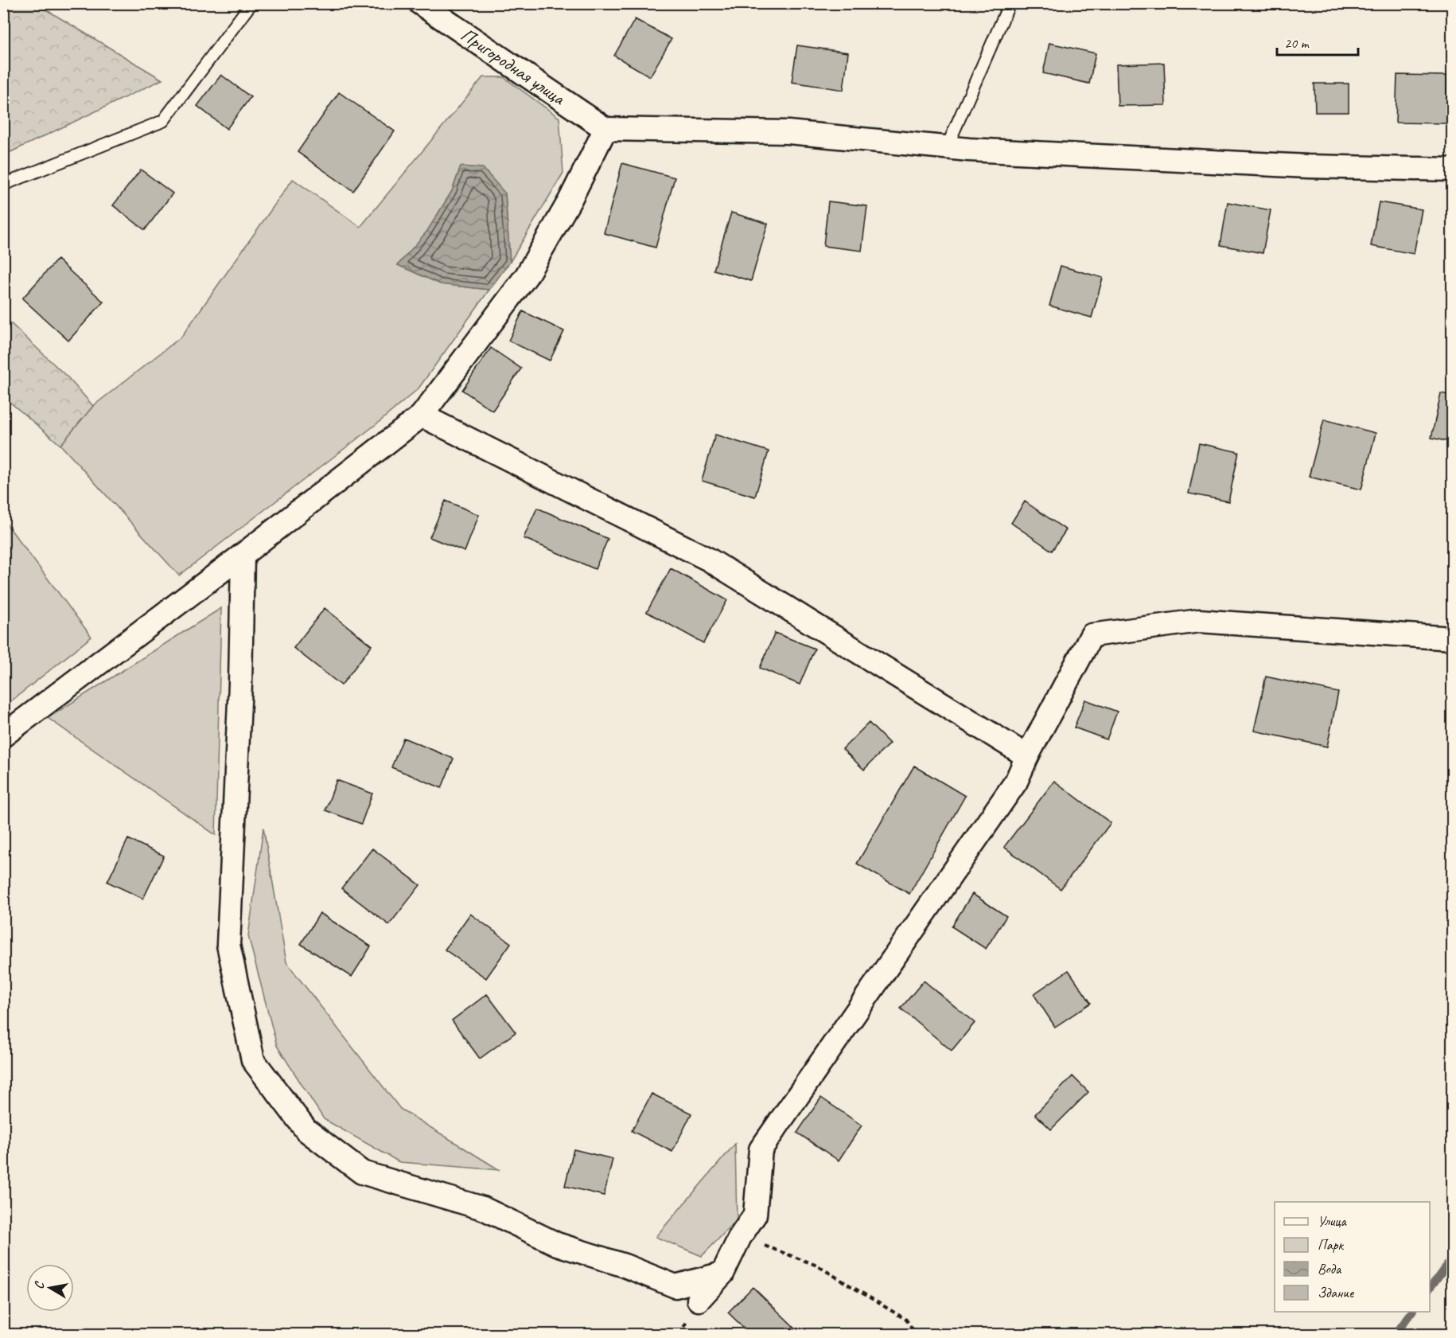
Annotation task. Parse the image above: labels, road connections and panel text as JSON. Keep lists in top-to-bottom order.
{
  "streets": {
    "street": ["Пригородная улица"]
  },
  "legend": [
    "Улица",
    "Парк",
    "Вода",
    "Здание"
  ],
  "scale_bar": "20 m",
  "north": "left"
}
